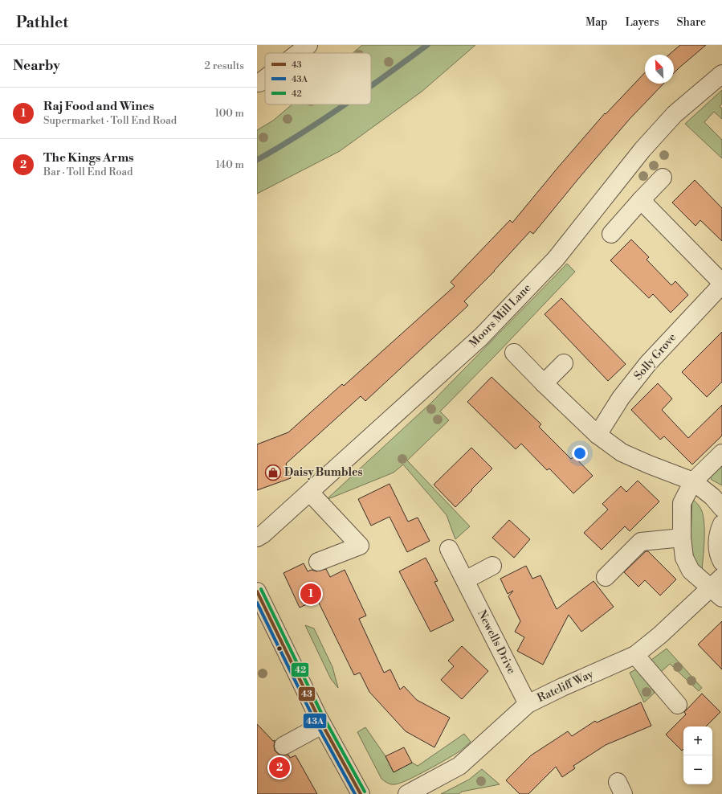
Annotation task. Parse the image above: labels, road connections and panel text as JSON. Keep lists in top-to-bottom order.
{
  "streets": {
    "street": [
      "Moors Mill Lane",
      "Solly Grove",
      "Newells Drive",
      "Ratcliff Way"
    ]
  },
  "crossings": [
    ["Newells Drive", "Ratcliff Way"]
  ],
  "places": {
    "shop": ["Daisy Bumbles"]
  },
  "lines": ["transit line 42", "transit line 43", "transit line 43A"],
  "legend": ["43", "43A", "42"],
  "north": "top left",
  "page": {
    "header": "Pathlet",
    "nav": ["Map", "Layers", "Share"],
    "heading": ["Nearby", "2 results"],
    "list": [
      {
        "mark": "1",
        "name": "Raj Food and Wines",
        "note": "Supermarket · Toll End Road",
        "value": "100 m"
      },
      {
        "mark": "2",
        "name": "The Kings Arms",
        "note": "Bar · Toll End Road",
        "value": "140 m"
      }
    ],
    "pins": ["1", "2"],
    "map_buttons": ["+", "−"]
  }
}
